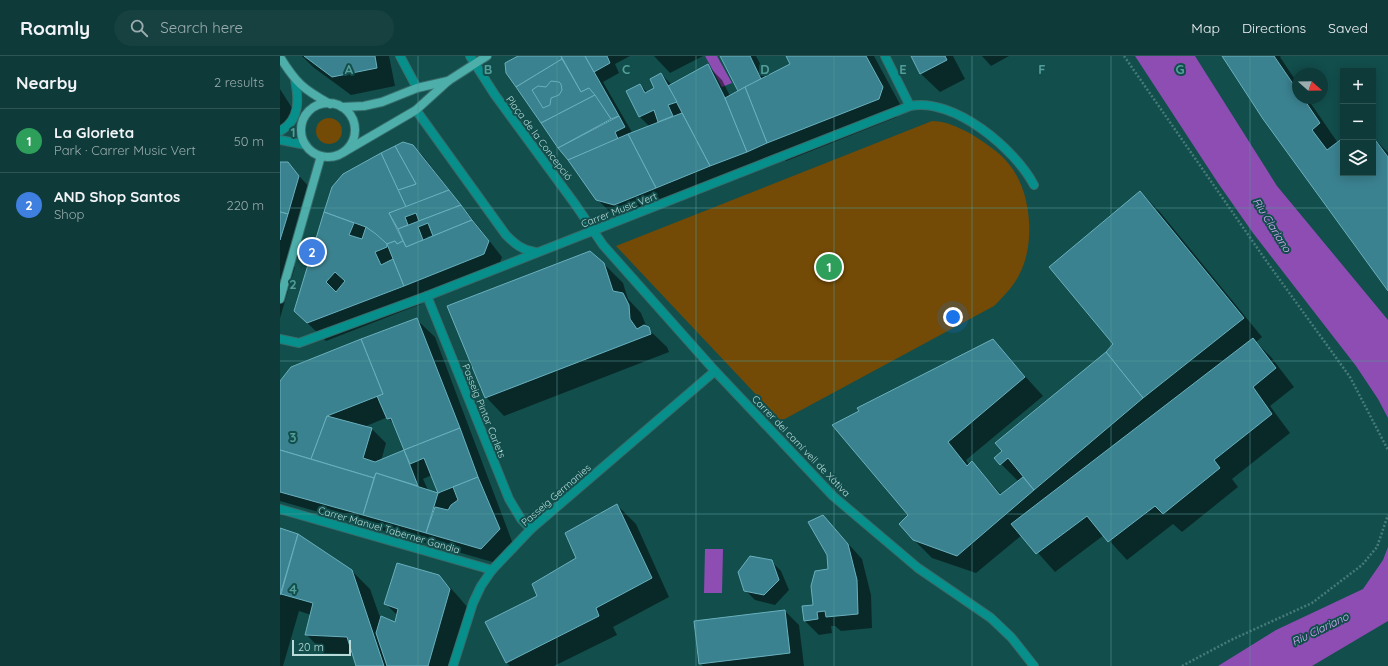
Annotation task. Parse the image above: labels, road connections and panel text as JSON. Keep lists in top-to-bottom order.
{
  "streets": {
    "street": [
      "Plaça de la Concepció",
      "Carrer Music Vert",
      "Passeig Pintor Carlets",
      "Carrer del camí vell de Xàtiva",
      "Passeig Germanies",
      "Carrer Manuel Taberner Gandia"
    ]
  },
  "crossings": [
    ["Plaça de la Concepció", "Carrer Music Vert"],
    ["Plaça de la Concepció", "Carrer del camí vell de Xàtiva"],
    ["Carrer Music Vert", "Passeig Pintor Carlets"],
    ["Carrer Music Vert", "Carrer del camí vell de Xàtiva"],
    ["Passeig Pintor Carlets", "Passeig Germanies"],
    ["Carrer del camí vell de Xàtiva", "Passeig Germanies"],
    ["Passeig Germanies", "Carrer Manuel Taberner Gandia"]
  ],
  "water": ["Riu Clariano"],
  "scale_bar": "20 m",
  "north": "right",
  "page": {
    "header": "Roamly",
    "search": "Search here",
    "nav": ["Map", "Directions", "Saved"],
    "heading": ["Nearby", "2 results"],
    "map_buttons": ["+", "−"],
    "list": [
      {
        "mark": "1",
        "name": "La Glorieta",
        "note": "Park · Carrer Music Vert",
        "value": "50 m"
      },
      {
        "mark": "2",
        "name": "AND Shop Santos",
        "note": "Shop",
        "value": "220 m"
      }
    ],
    "pins": ["2", "1"],
    "scale": "20 m"
  },
  "grid": {
    "columns": [
      "A",
      "B",
      "C",
      "D",
      "E",
      "F",
      "G"
    ],
    "rows": [
      "1",
      "2",
      "3",
      "4"
    ]
  }
}
